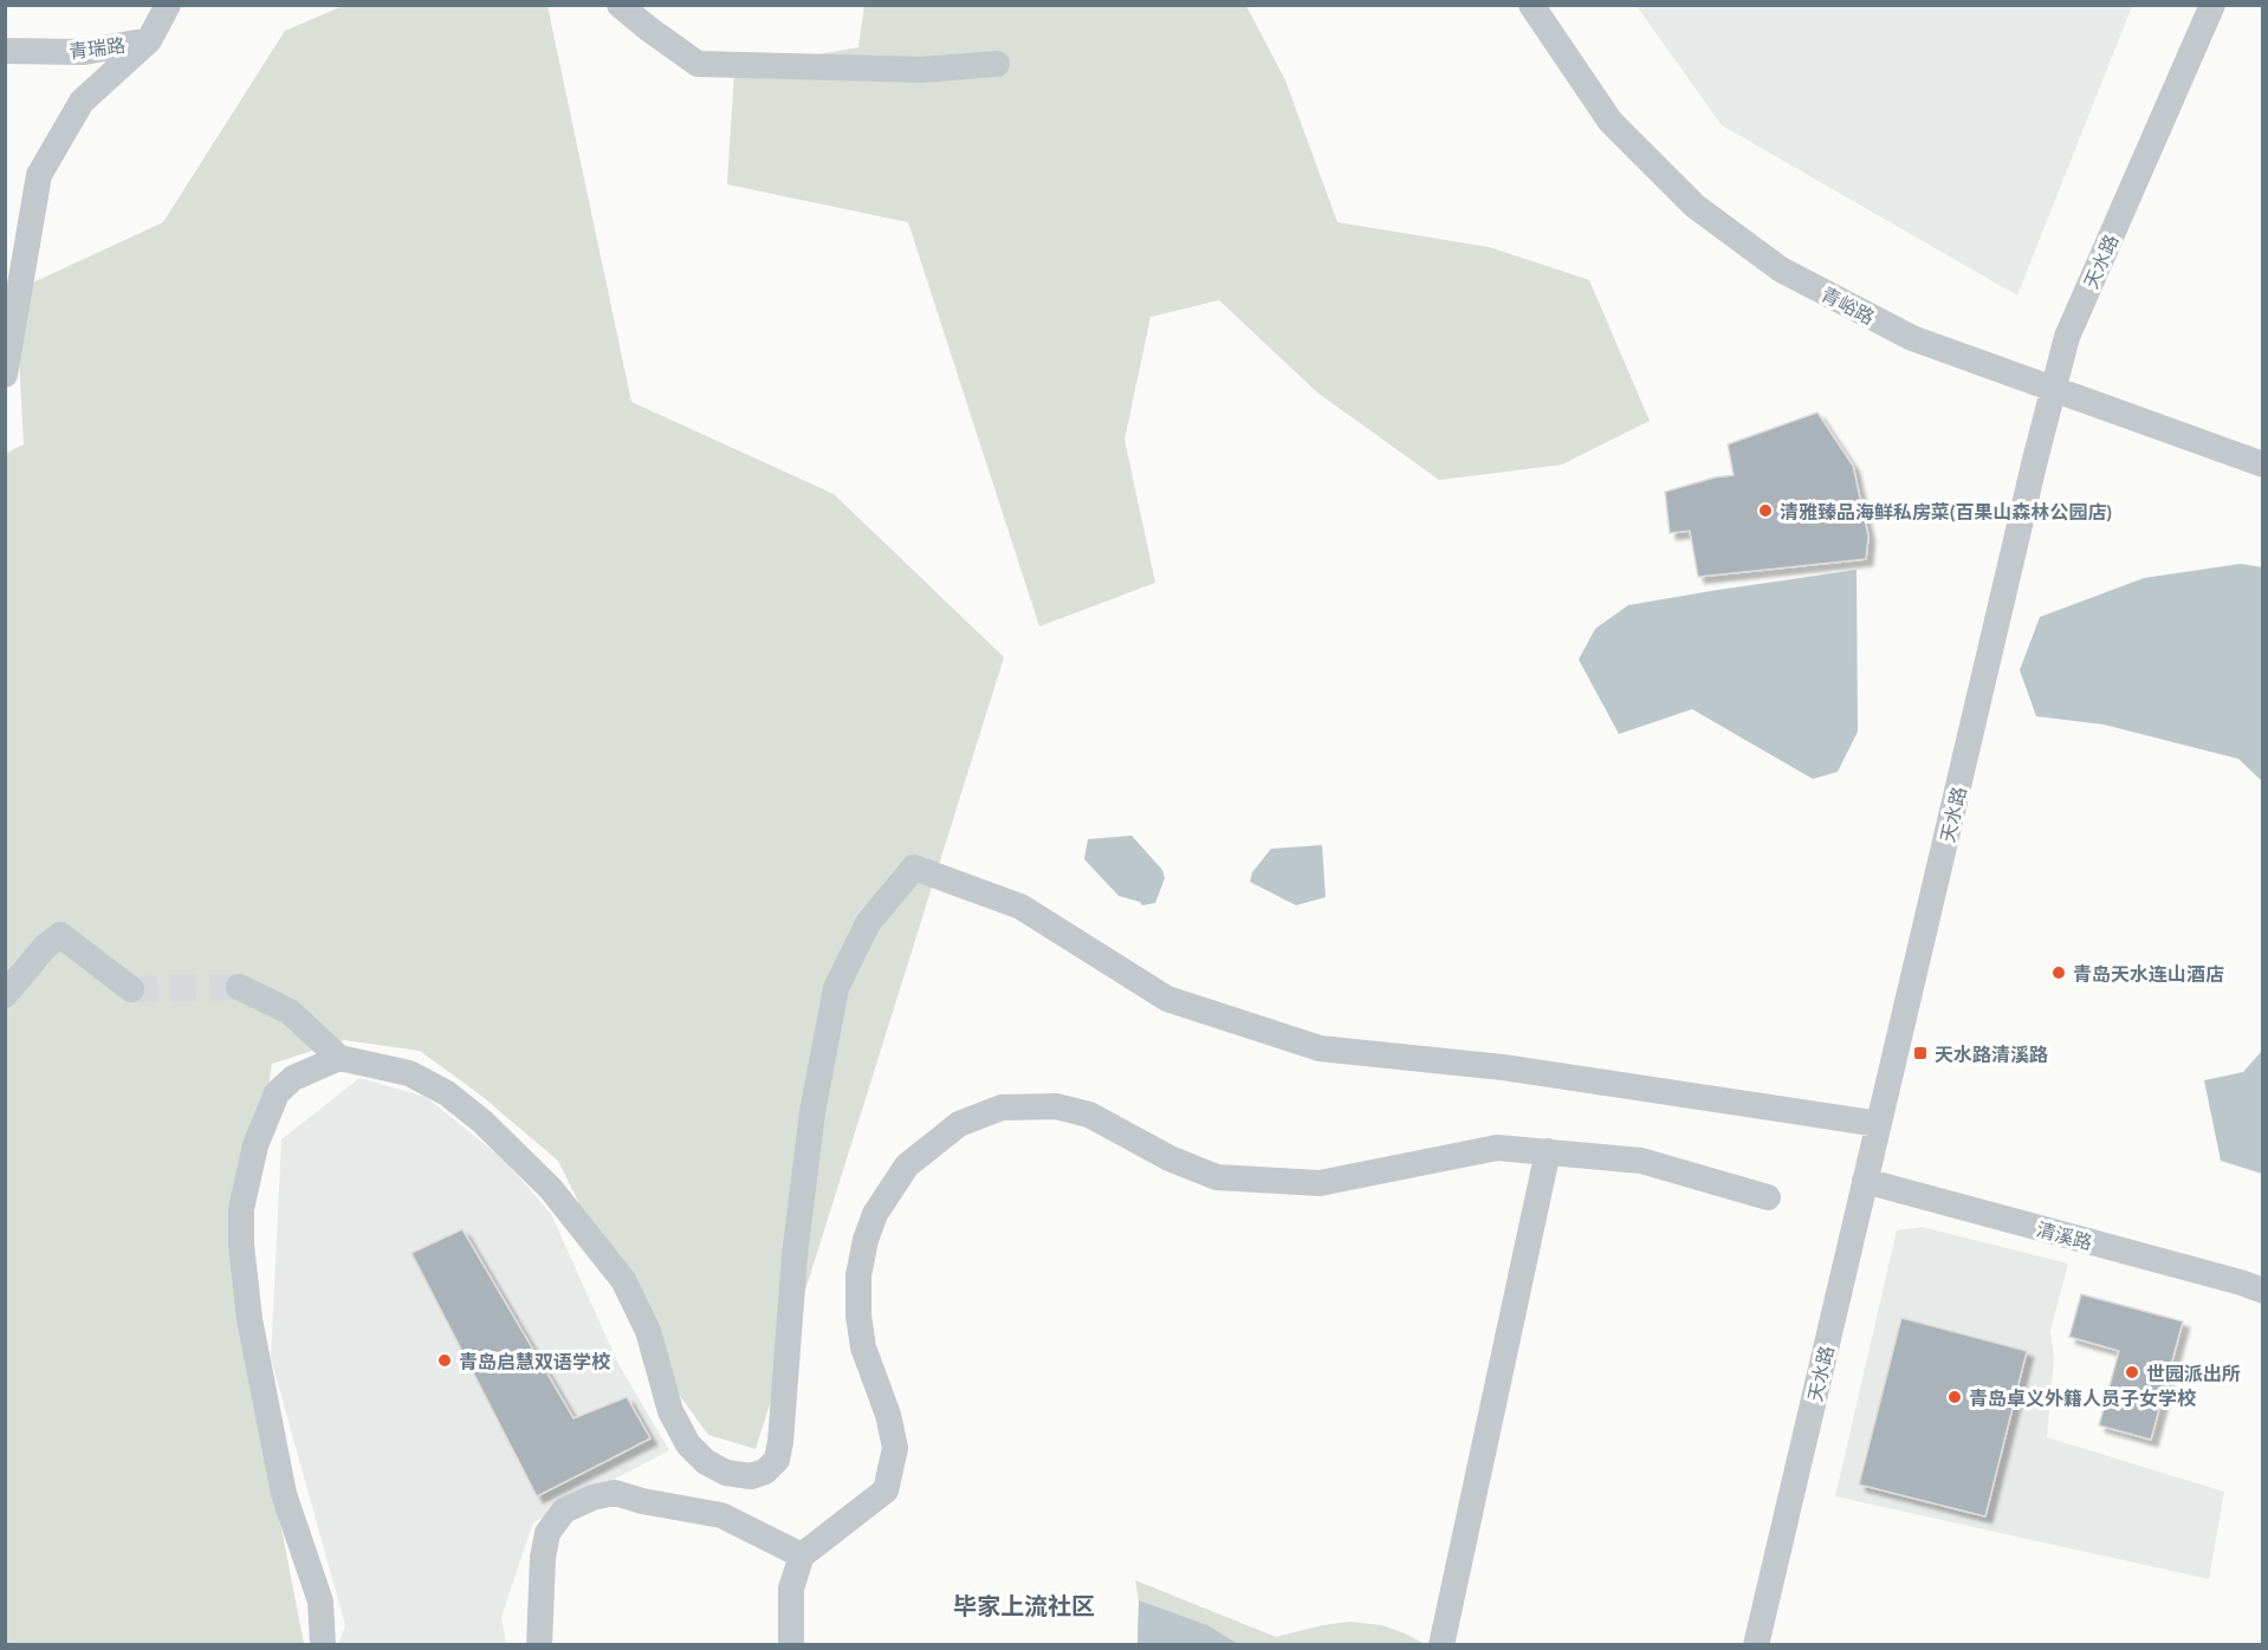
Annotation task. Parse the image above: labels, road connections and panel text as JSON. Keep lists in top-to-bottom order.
{
  "streets": {
    "street": [
      "青瑞路",
      "天水路",
      "青峪路",
      "清溪路"
    ]
  },
  "crossings": [
    ["天水路", "青峪路"],
    ["天水路", "清溪路"]
  ],
  "districts": ["毕家上流社区"],
  "places": {
    "other": [
      "清雅臻品海鲜私房菜(百果山森林公园店)",
      "青岛天水连山酒店",
      "青岛启慧双语学校",
      "世园派出所",
      "青岛卓义外籍人员子女学校"
    ],
    "transit": ["天水路清溪路"]
  }
}
